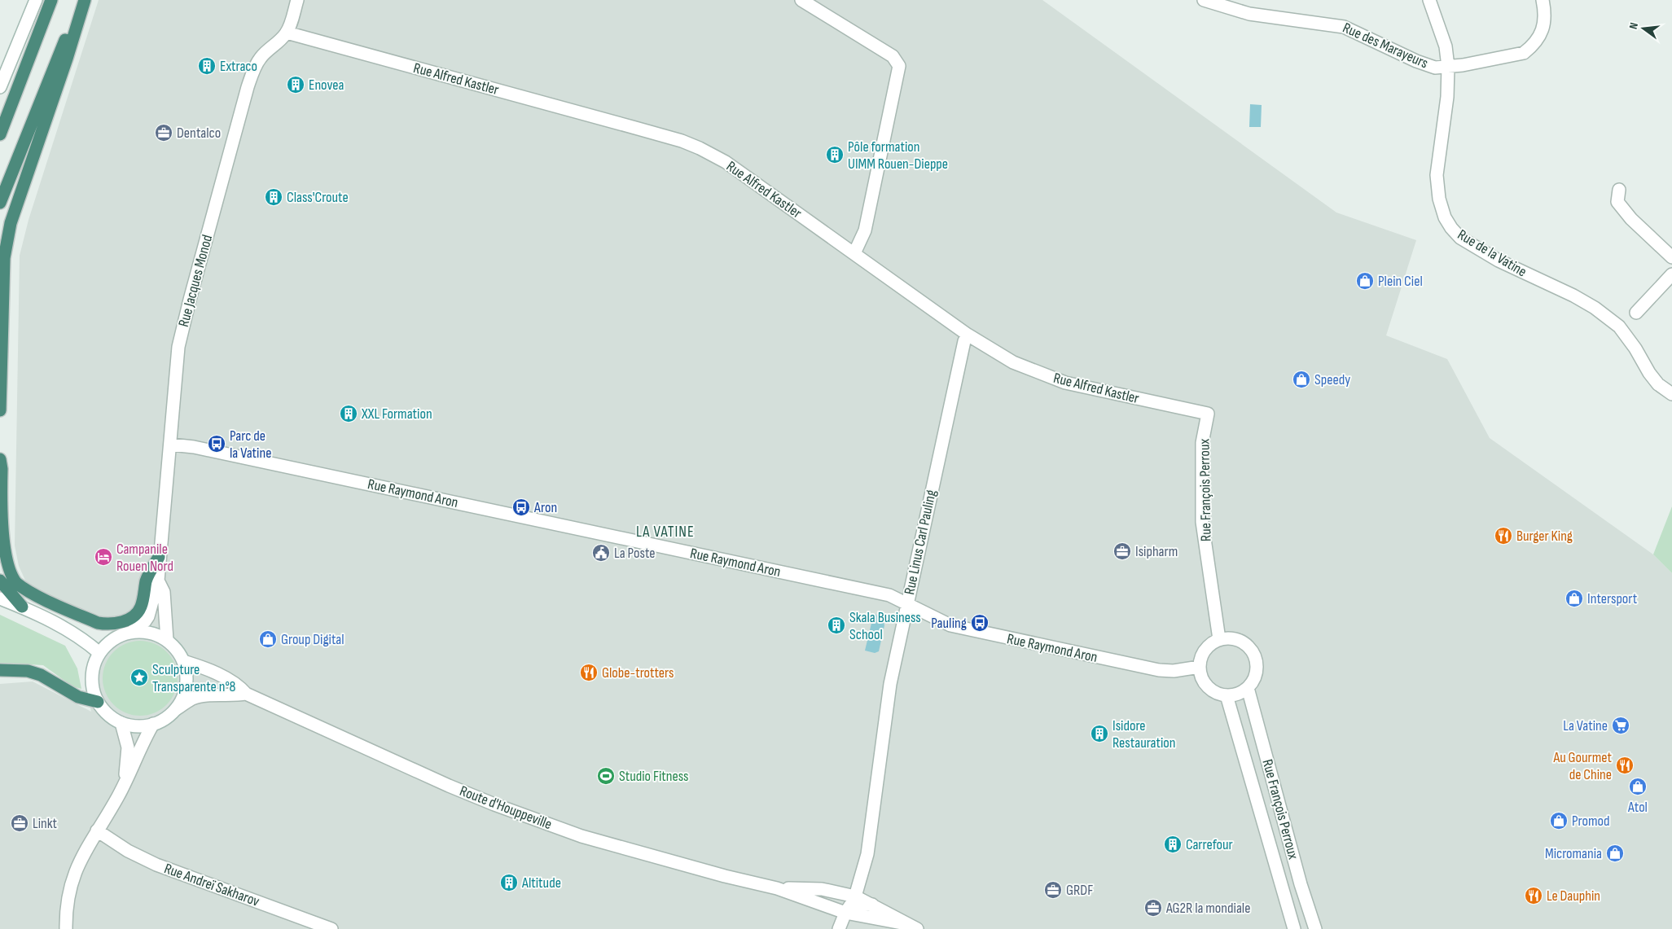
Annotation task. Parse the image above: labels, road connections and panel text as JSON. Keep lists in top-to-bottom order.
{
  "streets": {
    "street": [
      "Rue des Marayeurs",
      "Rue Alfred Kastler",
      "Rue de la Vatine",
      "Rue Jacques Monod",
      "Rue François Perroux",
      "Rue Raymond Aron",
      "Rue Linus Carl Pauling",
      "Route d'Houppeville",
      "Rue Andreï Sakharov"
    ]
  },
  "crossings": [
    ["Rue des Marayeurs", "Rue de la Vatine"],
    ["Rue Alfred Kastler", "Rue Jacques Monod"],
    ["Rue Alfred Kastler", "Rue François Perroux"],
    ["Rue Alfred Kastler", "Rue Linus Carl Pauling"],
    ["Rue Jacques Monod", "Rue Raymond Aron"],
    ["Rue Jacques Monod", "Route d'Houppeville"],
    ["Rue François Perroux", "Rue Raymond Aron"],
    ["Rue Raymond Aron", "Rue Linus Carl Pauling"],
    ["Rue Linus Carl Pauling", "Route d'Houppeville"]
  ],
  "districts": ["LA VATINE"],
  "places": {
    "building": [
      "Extraco",
      "Enovea",
      "Pôle formation UIMM Rouen-Dieppe",
      "Class'Croute",
      "XXL Formation",
      "Skala Business School",
      "Isidore Restauration",
      "Carrefour",
      "Altitude"
    ],
    "office": [
      "Dentalco",
      "Isipharm",
      "Linkt",
      "GRDF",
      "AG2R la mondiale"
    ],
    "shop": [
      "Plein Ciel",
      "Speedy",
      "Intersport",
      "Group Digital",
      "Atol",
      "Promod",
      "Micromania"
    ],
    "bus stop": ["Parc de la Vatine", "Aron", "Pauling"],
    "restaurant": [
      "Burger King",
      "Globe-trotters",
      "Au Gourmet de Chine",
      "Le Dauphin"
    ],
    "public building": ["La Poste"],
    "hotel": ["Campanile Rouen Nord"],
    "place": ["Sculpture Transparente n°8"],
    "supermarket": ["La Vatine"],
    "sports": ["Studio Fitness"]
  },
  "north": "left"
}
